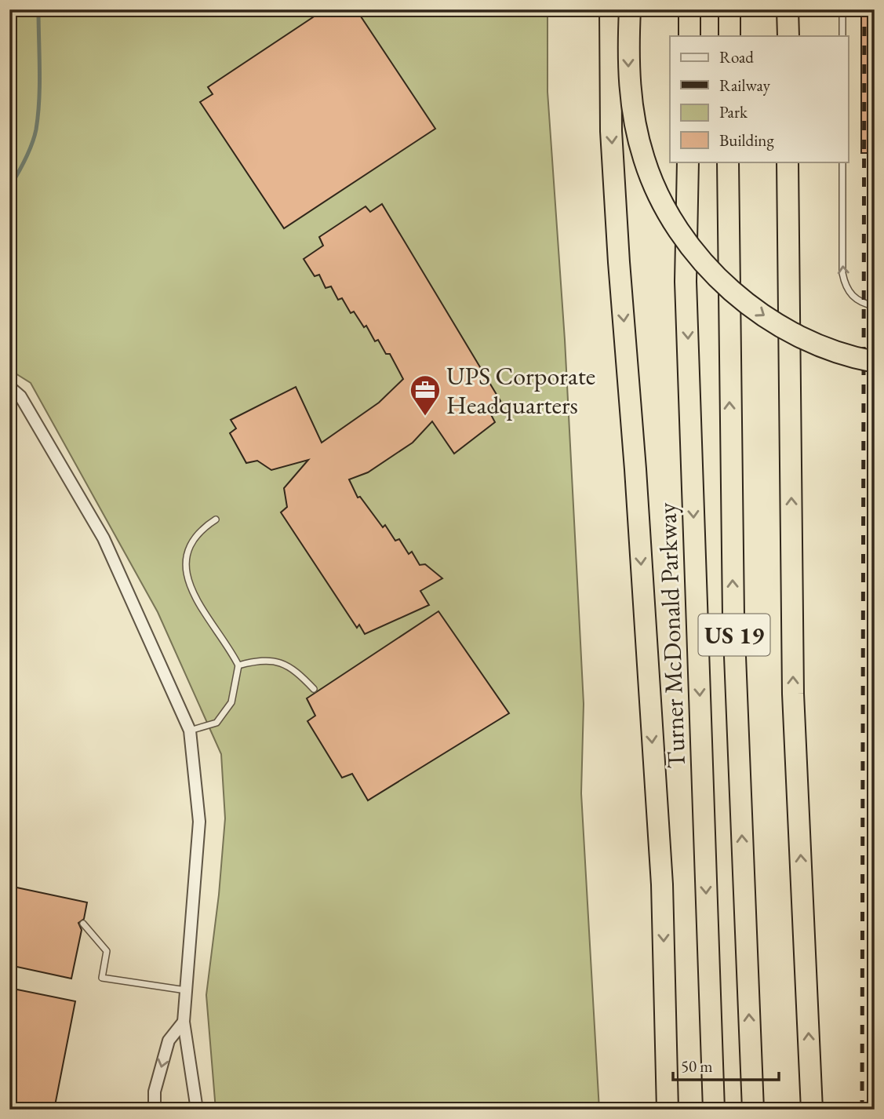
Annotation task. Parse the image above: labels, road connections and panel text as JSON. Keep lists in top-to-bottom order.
{
  "streets": {
    "highway": ["US 19", "Turner McDonald Parkway"]
  },
  "places": {
    "office": ["UPS Corporate Headquarters"]
  },
  "legend": [
    "Road",
    "Railway",
    "Park",
    "Building"
  ],
  "scale_bar": "50 m"
}
